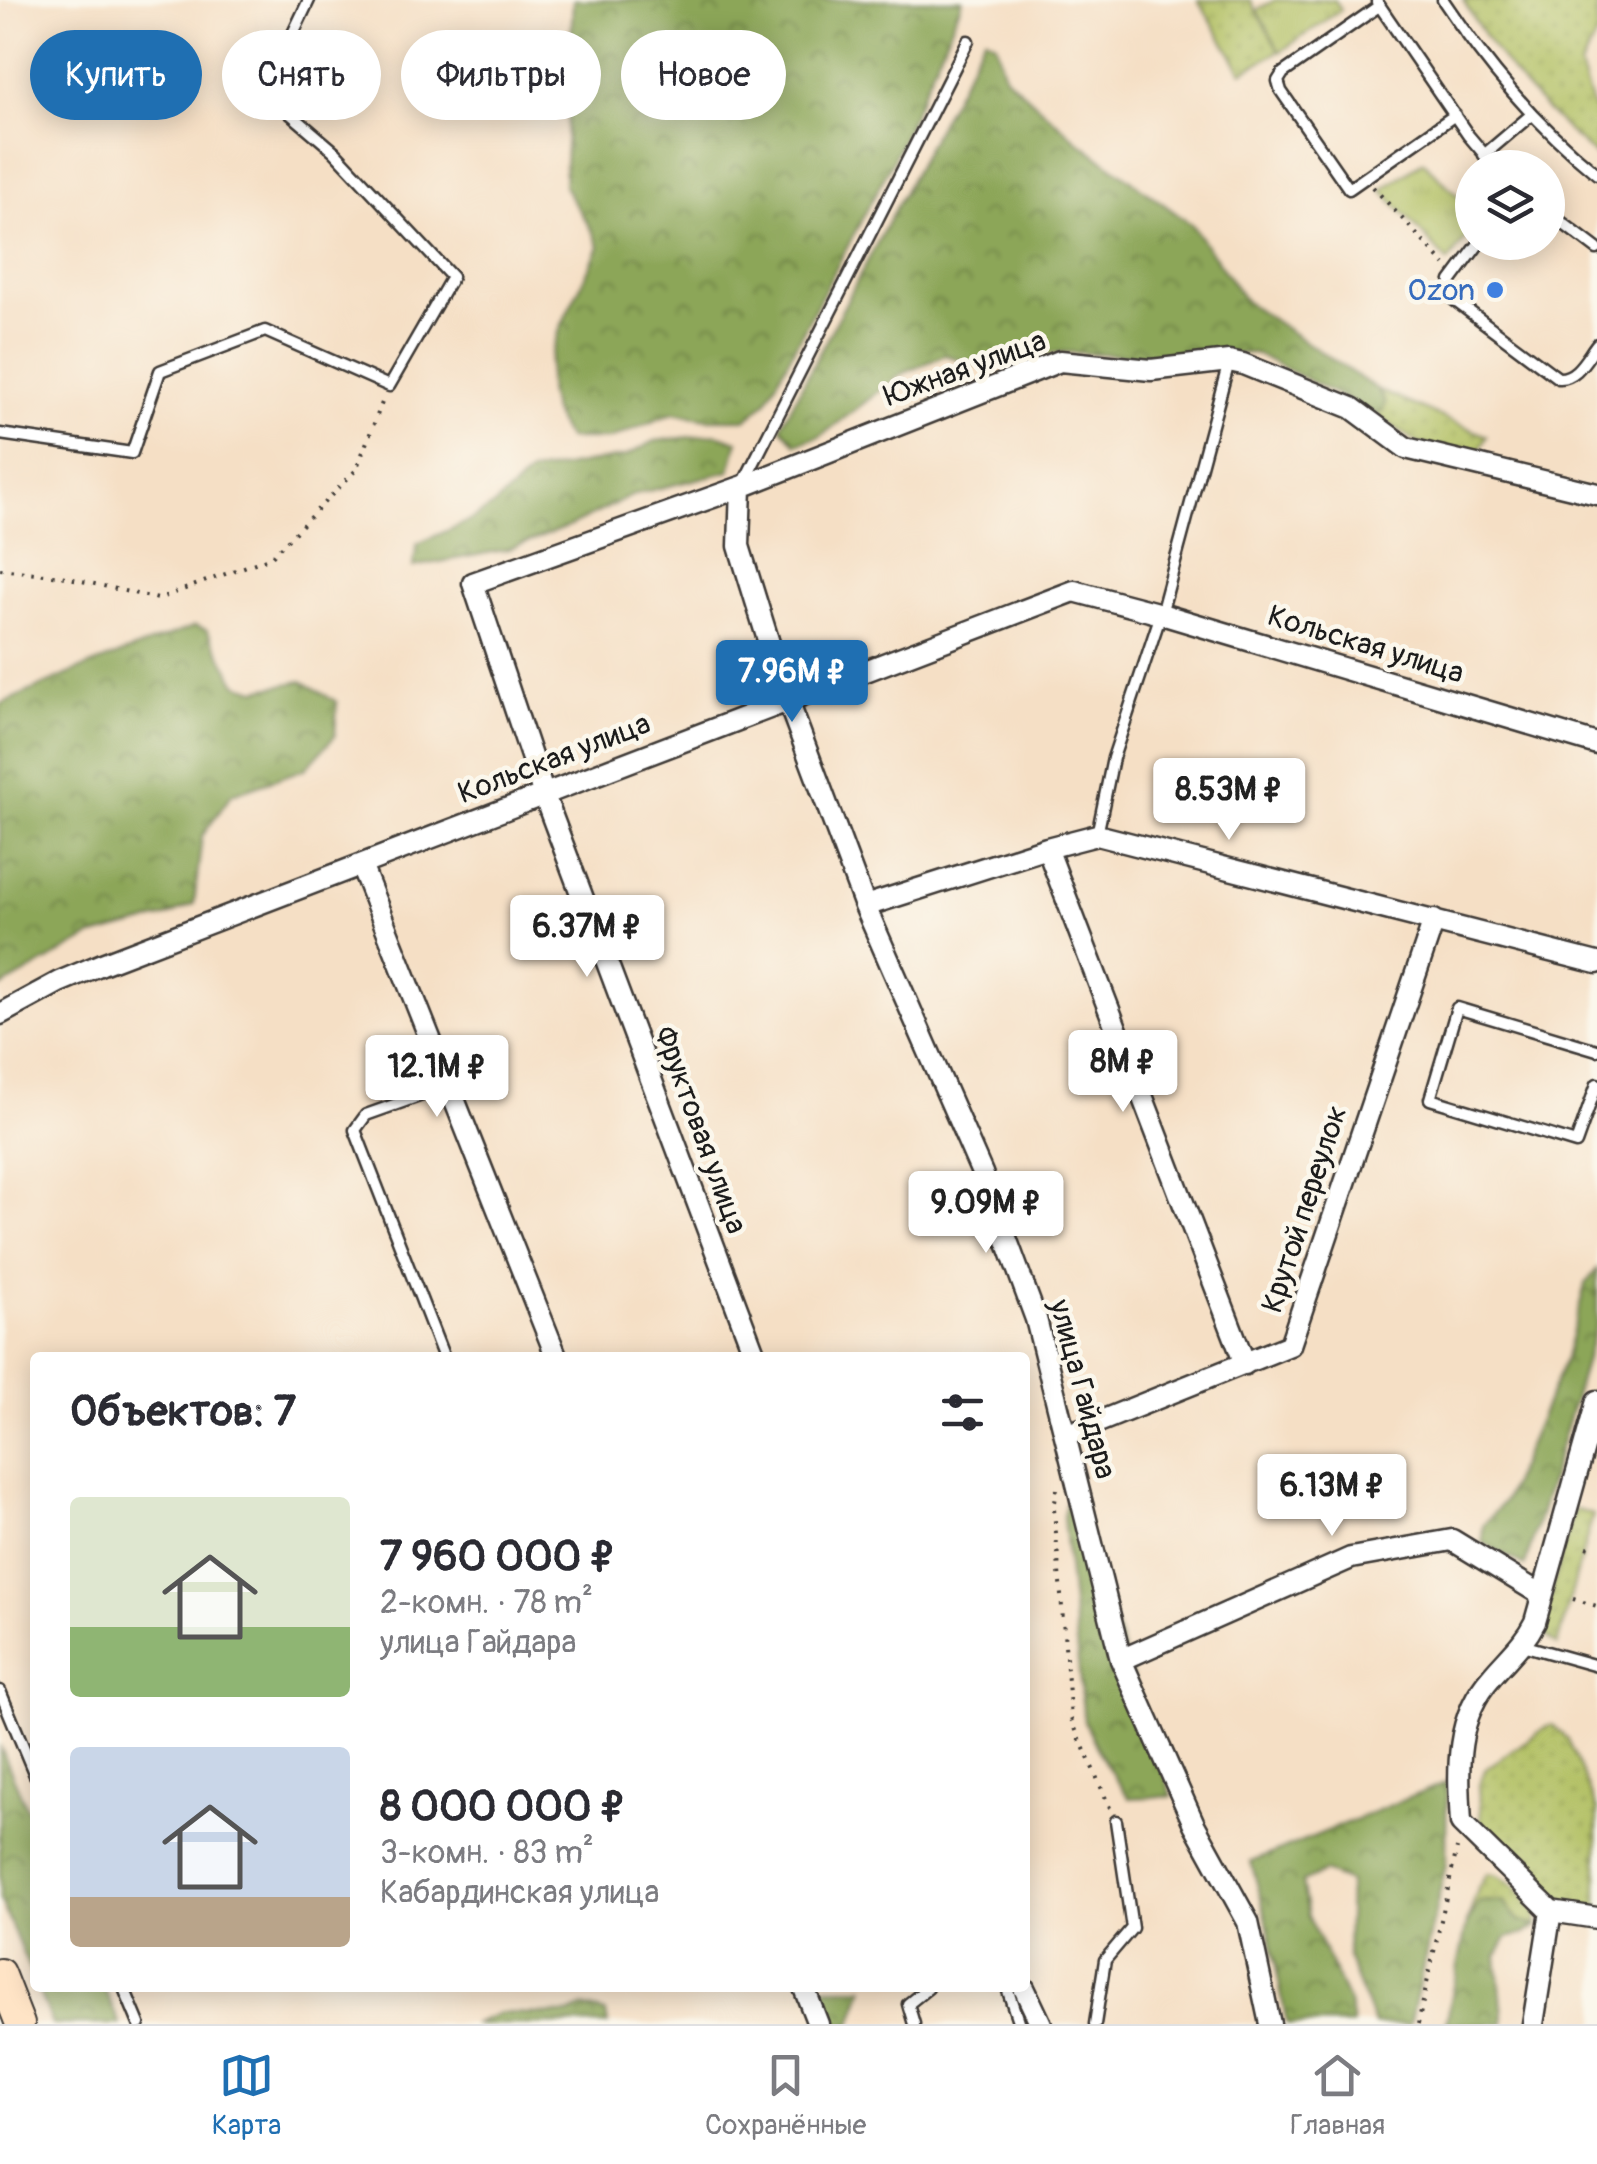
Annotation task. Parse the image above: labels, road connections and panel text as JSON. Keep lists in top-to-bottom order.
{
  "streets": {
    "street": [
      "Южная улица",
      "Кольская улица",
      "Фруктовая улица",
      "Крутой переулок",
      "улица Гайдара"
    ]
  },
  "crossings": [
    ["Южная улица", "Фруктовая улица"],
    ["Южная улица", "улица Гайдара"],
    ["Кольская улица", "Фруктовая улица"],
    ["Кольская улица", "улица Гайдара"],
    ["Крутой переулок", "улица Гайдара"]
  ],
  "places": ["Ozon"],
  "page": {
    "chip": [
      "Купить",
      "Снять",
      "Фильтры",
      "Новое"
    ],
    "price": [
      "7.96M ₽",
      "8.53M ₽",
      "6.37M ₽",
      "8M ₽",
      "12.1M ₽",
      "9.09M ₽",
      "6.13M ₽"
    ],
    "heading": "Объектов: 7",
    "list": [
      {
        "name": "7 960 000 ₽",
        "note": "2-комн. · 78 m² · улица Гайдара"
      },
      {
        "name": "8 000 000 ₽",
        "note": "3-комн. · 83 m² · Кабардинская улица"
      }
    ],
    "tabs": ["Карта", "Сохранённые", "Главная"]
  }
}
